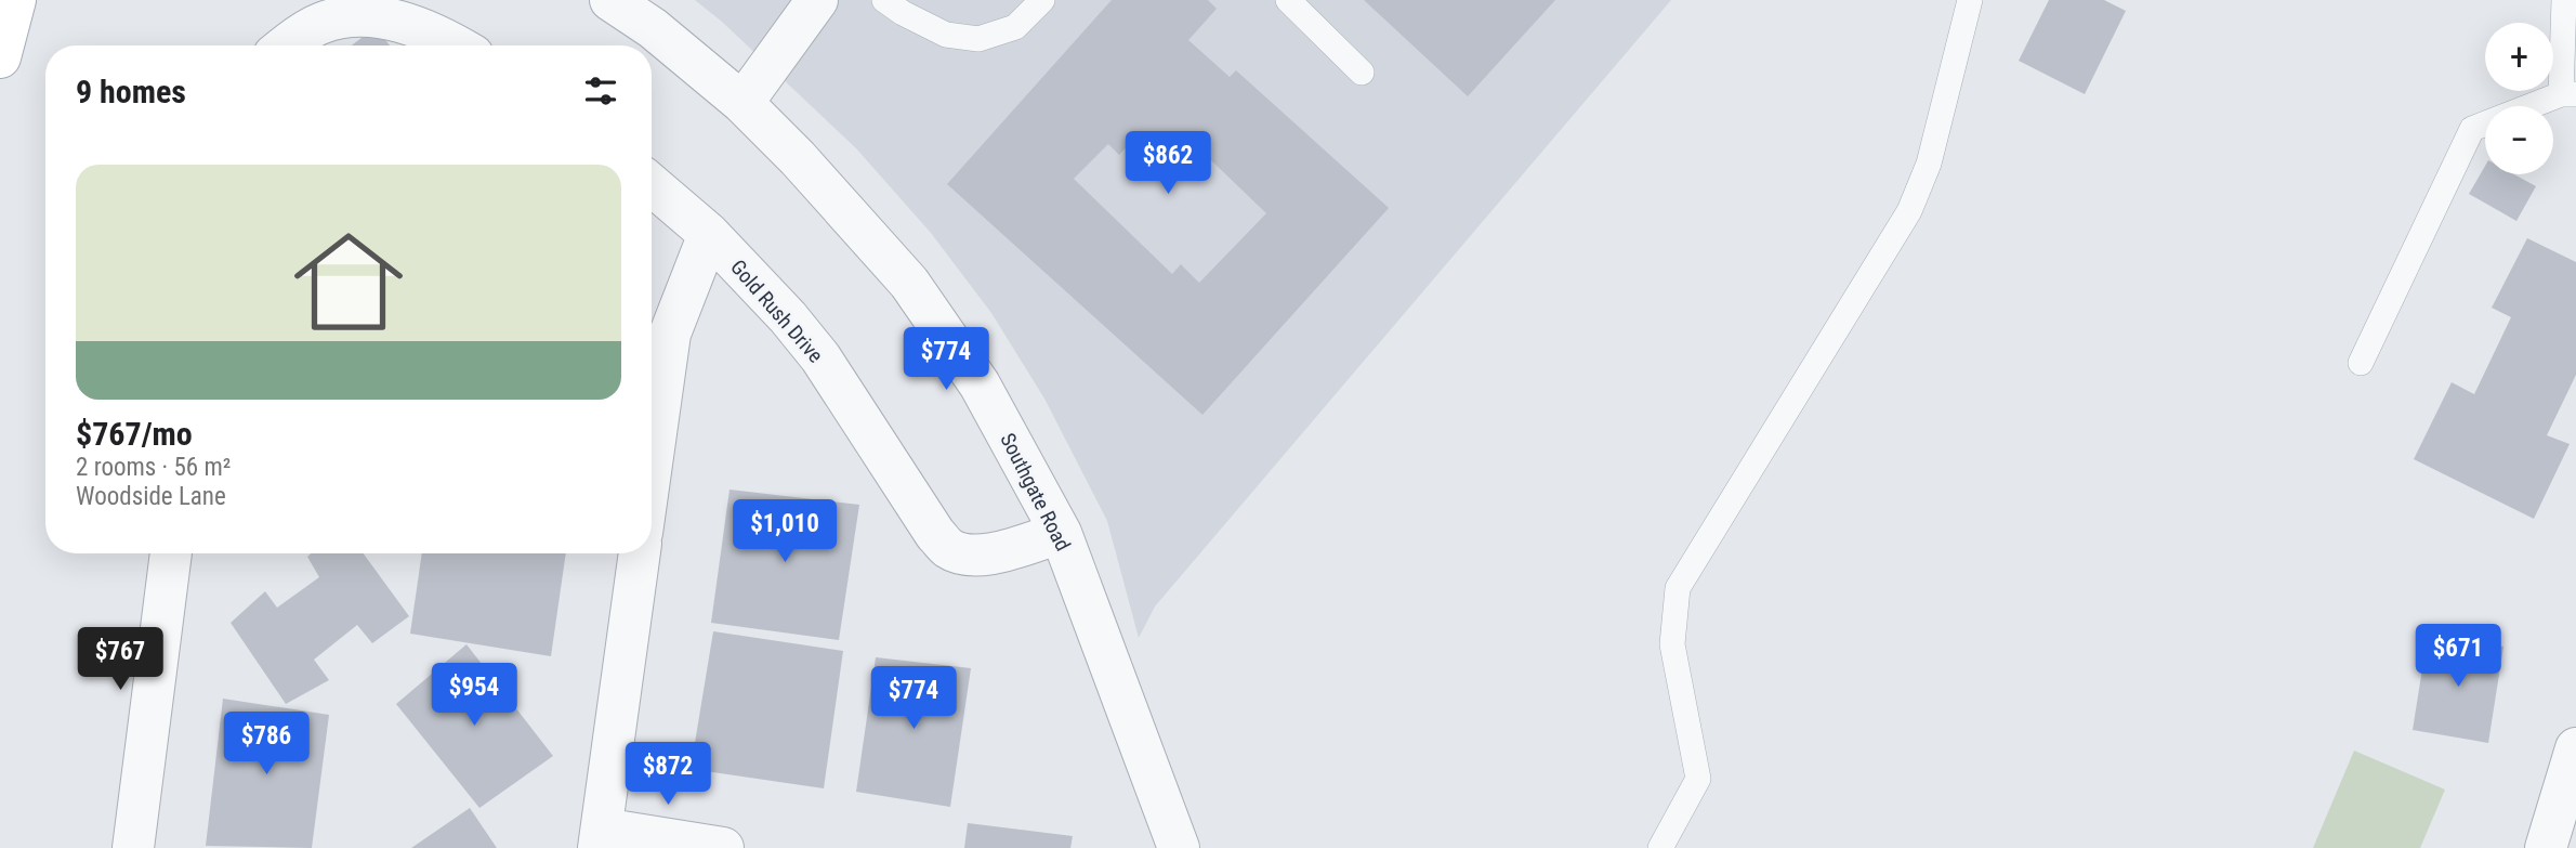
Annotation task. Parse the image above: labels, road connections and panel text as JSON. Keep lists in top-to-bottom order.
{
  "streets": {
    "street": ["Gold Rush Drive", "Southgate Road"]
  },
  "crossings": [
    ["Gold Rush Drive", "Southgate Road"]
  ],
  "page": {
    "map_buttons": ["+", "−"],
    "heading": "9 homes",
    "price": [
      "$862",
      "$774",
      "$1,010",
      "$671",
      "$767",
      "$954",
      "$774",
      "$786",
      "$872"
    ],
    "list": [
      {
        "name": "$767/mo",
        "note": "2 rooms · 56 m² · Woodside Lane"
      }
    ]
  }
}
